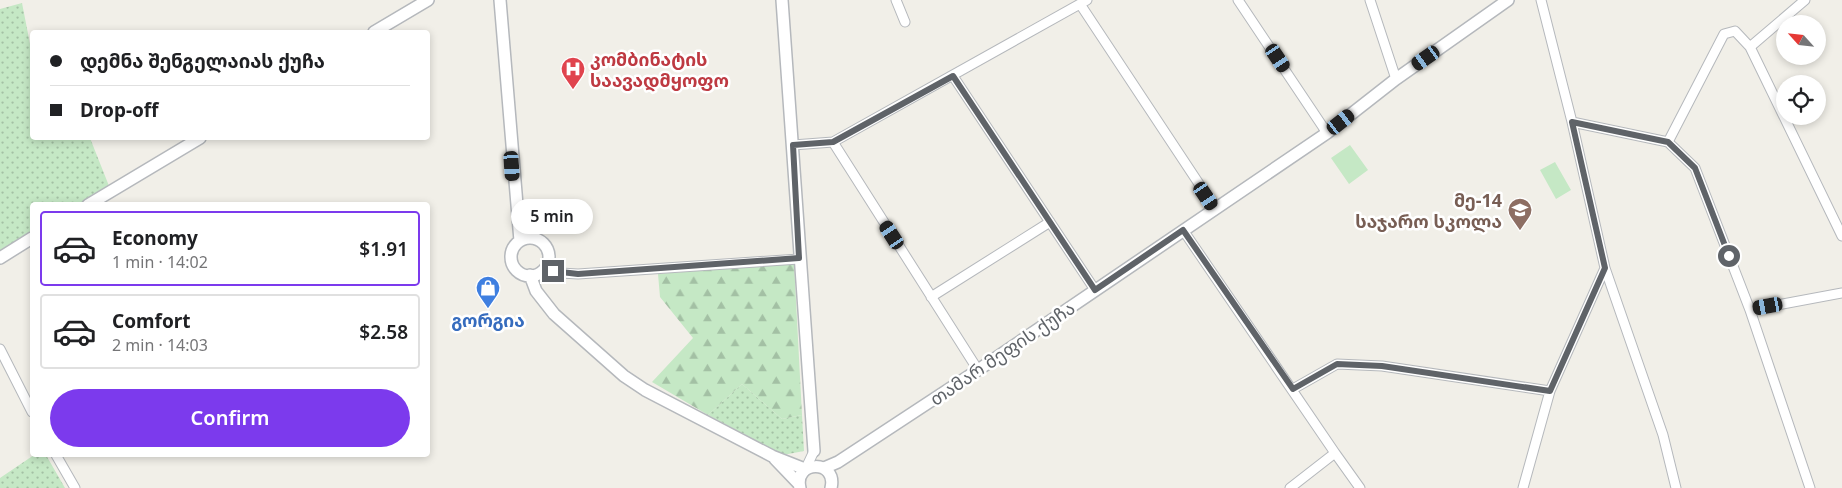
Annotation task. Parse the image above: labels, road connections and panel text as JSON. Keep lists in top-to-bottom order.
{
  "streets": {
    "street": ["თამარ მეფის ქუჩა"]
  },
  "places": {
    "hospital": ["კომბინატის საავადმყოფო"],
    "school or university": ["მე-14 საჯარო სკოლა"],
    "shop": ["გორგია"]
  },
  "north": "top left",
  "page": {
    "banner": ["დემნა შენგელაიას ქუჩა", "Drop-off"],
    "bubble": "5 min",
    "list": [
      {
        "name": "Economy",
        "note": "1 min · 14:02",
        "value": "$1.91"
      },
      {
        "name": "Comfort",
        "note": "2 min · 14:03",
        "value": "$2.58"
      }
    ],
    "buttons": "Confirm"
  }
}
